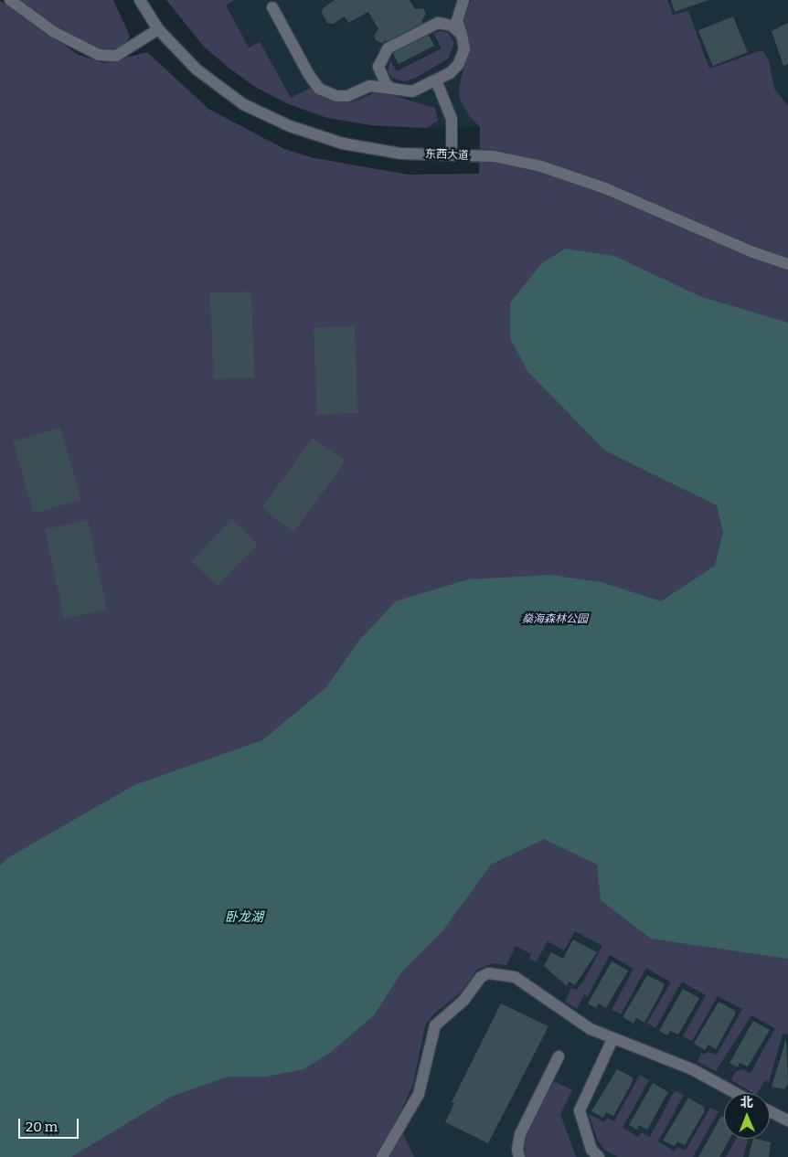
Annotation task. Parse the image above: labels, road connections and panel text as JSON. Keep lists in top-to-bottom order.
{
  "streets": {
    "street": ["东西大道"]
  },
  "water": ["卧龙湖"],
  "parks": ["燊海森林公园"],
  "scale_bar": "20 m",
  "north": "top"
}
